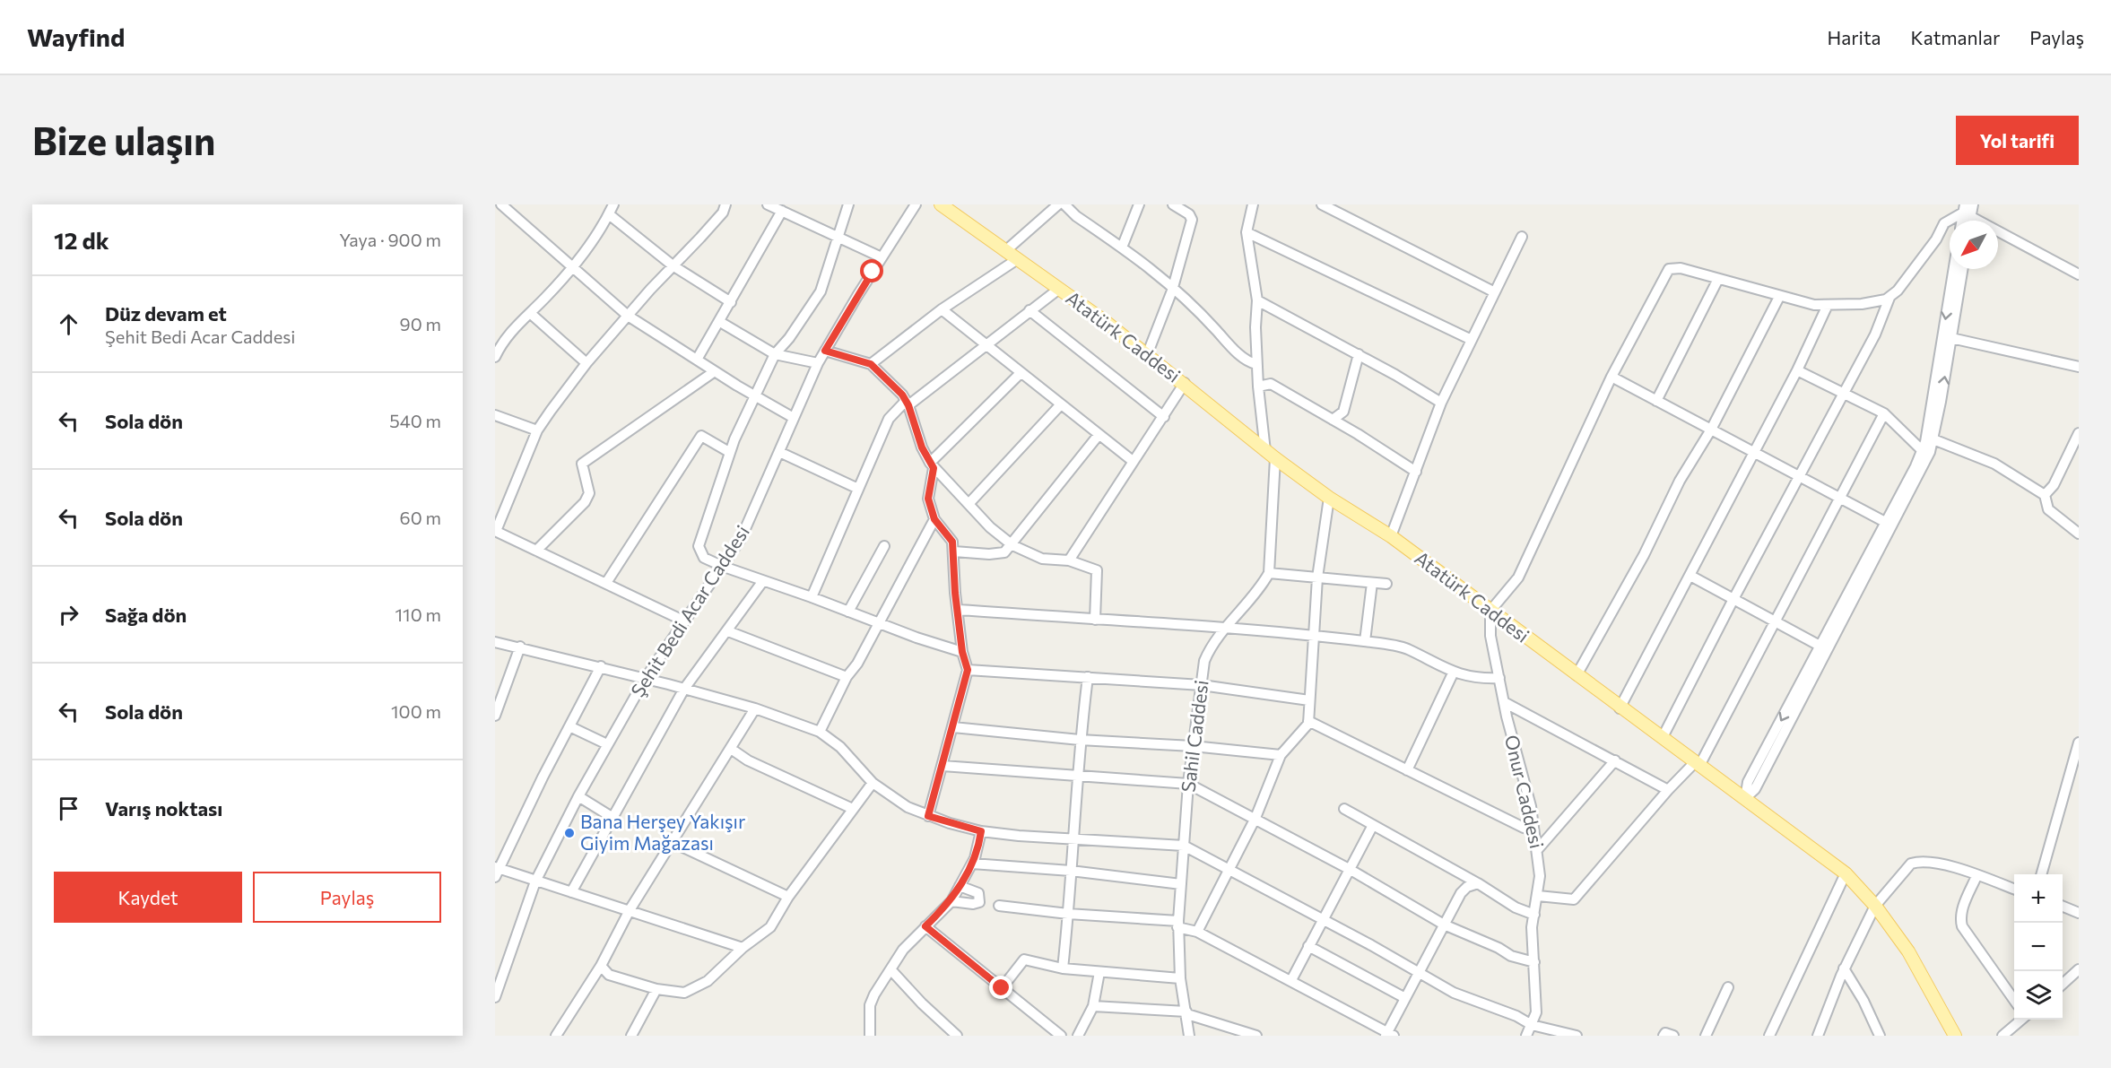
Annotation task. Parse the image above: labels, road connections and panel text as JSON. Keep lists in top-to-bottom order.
{
  "streets": {
    "main road": ["Atatürk Caddesi"],
    "street": ["Şehit Bedi Acar Caddesi", "Sahil Caddesi", "Onur Caddesi"]
  },
  "crossings": [
    ["Atatürk Caddesi", "Onur Caddesi"]
  ],
  "places": ["Bana Herşey Yakışır Giyim Mağazası"],
  "north": "bottom left",
  "page": {
    "header": "Wayfind",
    "nav": ["Harita", "Katmanlar", "Paylaş"],
    "buttons": [
      "Yol tarifi",
      ["Kaydet", "Paylaş"]
    ],
    "title": "Bize ulaşın",
    "heading": ["12 dk", "Yaya · 900 m"],
    "list": [
      ["Düz devam et", "Şehit Bedi Acar Caddesi", "90 m"],
      ["Sola dön", "540 m"],
      ["Sola dön", "60 m"],
      ["Sağa dön", "110 m"],
      ["Sola dön", "100 m"],
      "Varış noktası"
    ],
    "map_buttons": ["+", "−"]
  }
}
